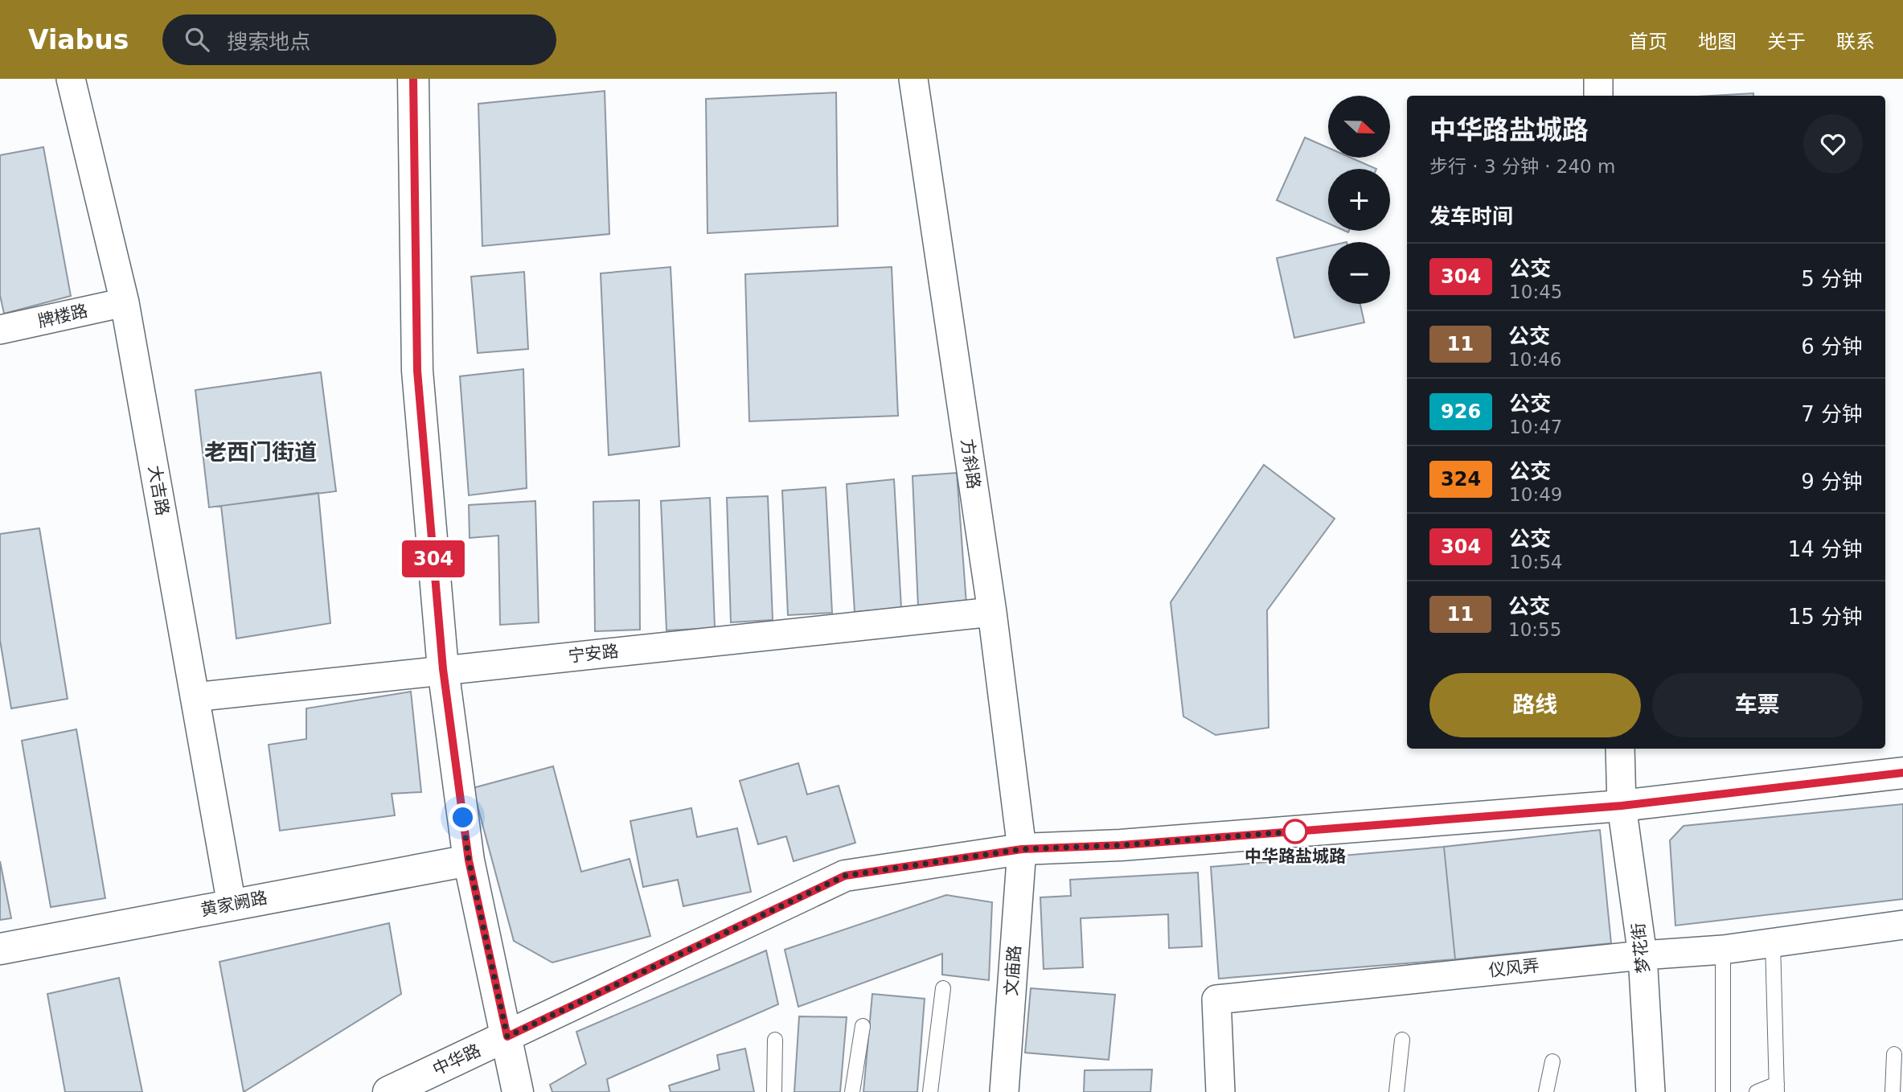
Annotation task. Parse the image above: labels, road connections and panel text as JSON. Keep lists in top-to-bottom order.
{
  "streets": {
    "street": [
      "牌楼路",
      "方斜路",
      "大吉路",
      "宁安路",
      "黄家阙路",
      "梦花街",
      "仪风弄",
      "文庙路",
      "中华路"
    ]
  },
  "crossings": [
    ["牌楼路", "大吉路"],
    ["方斜路", "宁安路"],
    ["方斜路", "文庙路"],
    ["方斜路", "中华路"],
    ["大吉路", "宁安路"],
    ["大吉路", "黄家阙路"],
    ["梦花街", "仪风弄"],
    ["梦花街", "中华路"],
    ["文庙路", "中华路"]
  ],
  "districts": ["老西门街道"],
  "places": ["中华路盐城路"],
  "lines": ["bus line 304"],
  "north": "right",
  "page": {
    "header": "Viabus",
    "search": "搜索地点",
    "nav": [
      "首页",
      "地图",
      "关于",
      "联系"
    ],
    "on_map": "304",
    "map_buttons": ["+", "−"],
    "heading": [
      ["中华路盐城路", "步行 · 3 分钟 · 240 m"],
      "发车时间"
    ],
    "list": [
      {
        "mark": "304",
        "name": "公交",
        "note": "10:45",
        "value": "5 分钟"
      },
      {
        "mark": "11",
        "name": "公交",
        "note": "10:46",
        "value": "6 分钟"
      },
      {
        "mark": "926",
        "name": "公交",
        "note": "10:47",
        "value": "7 分钟"
      },
      {
        "mark": "324",
        "name": "公交",
        "note": "10:49",
        "value": "9 分钟"
      },
      {
        "mark": "304",
        "name": "公交",
        "note": "10:54",
        "value": "14 分钟"
      },
      {
        "mark": "11",
        "name": "公交",
        "note": "10:55",
        "value": "15 分钟"
      }
    ],
    "buttons": ["路线", "车票"]
  }
}
